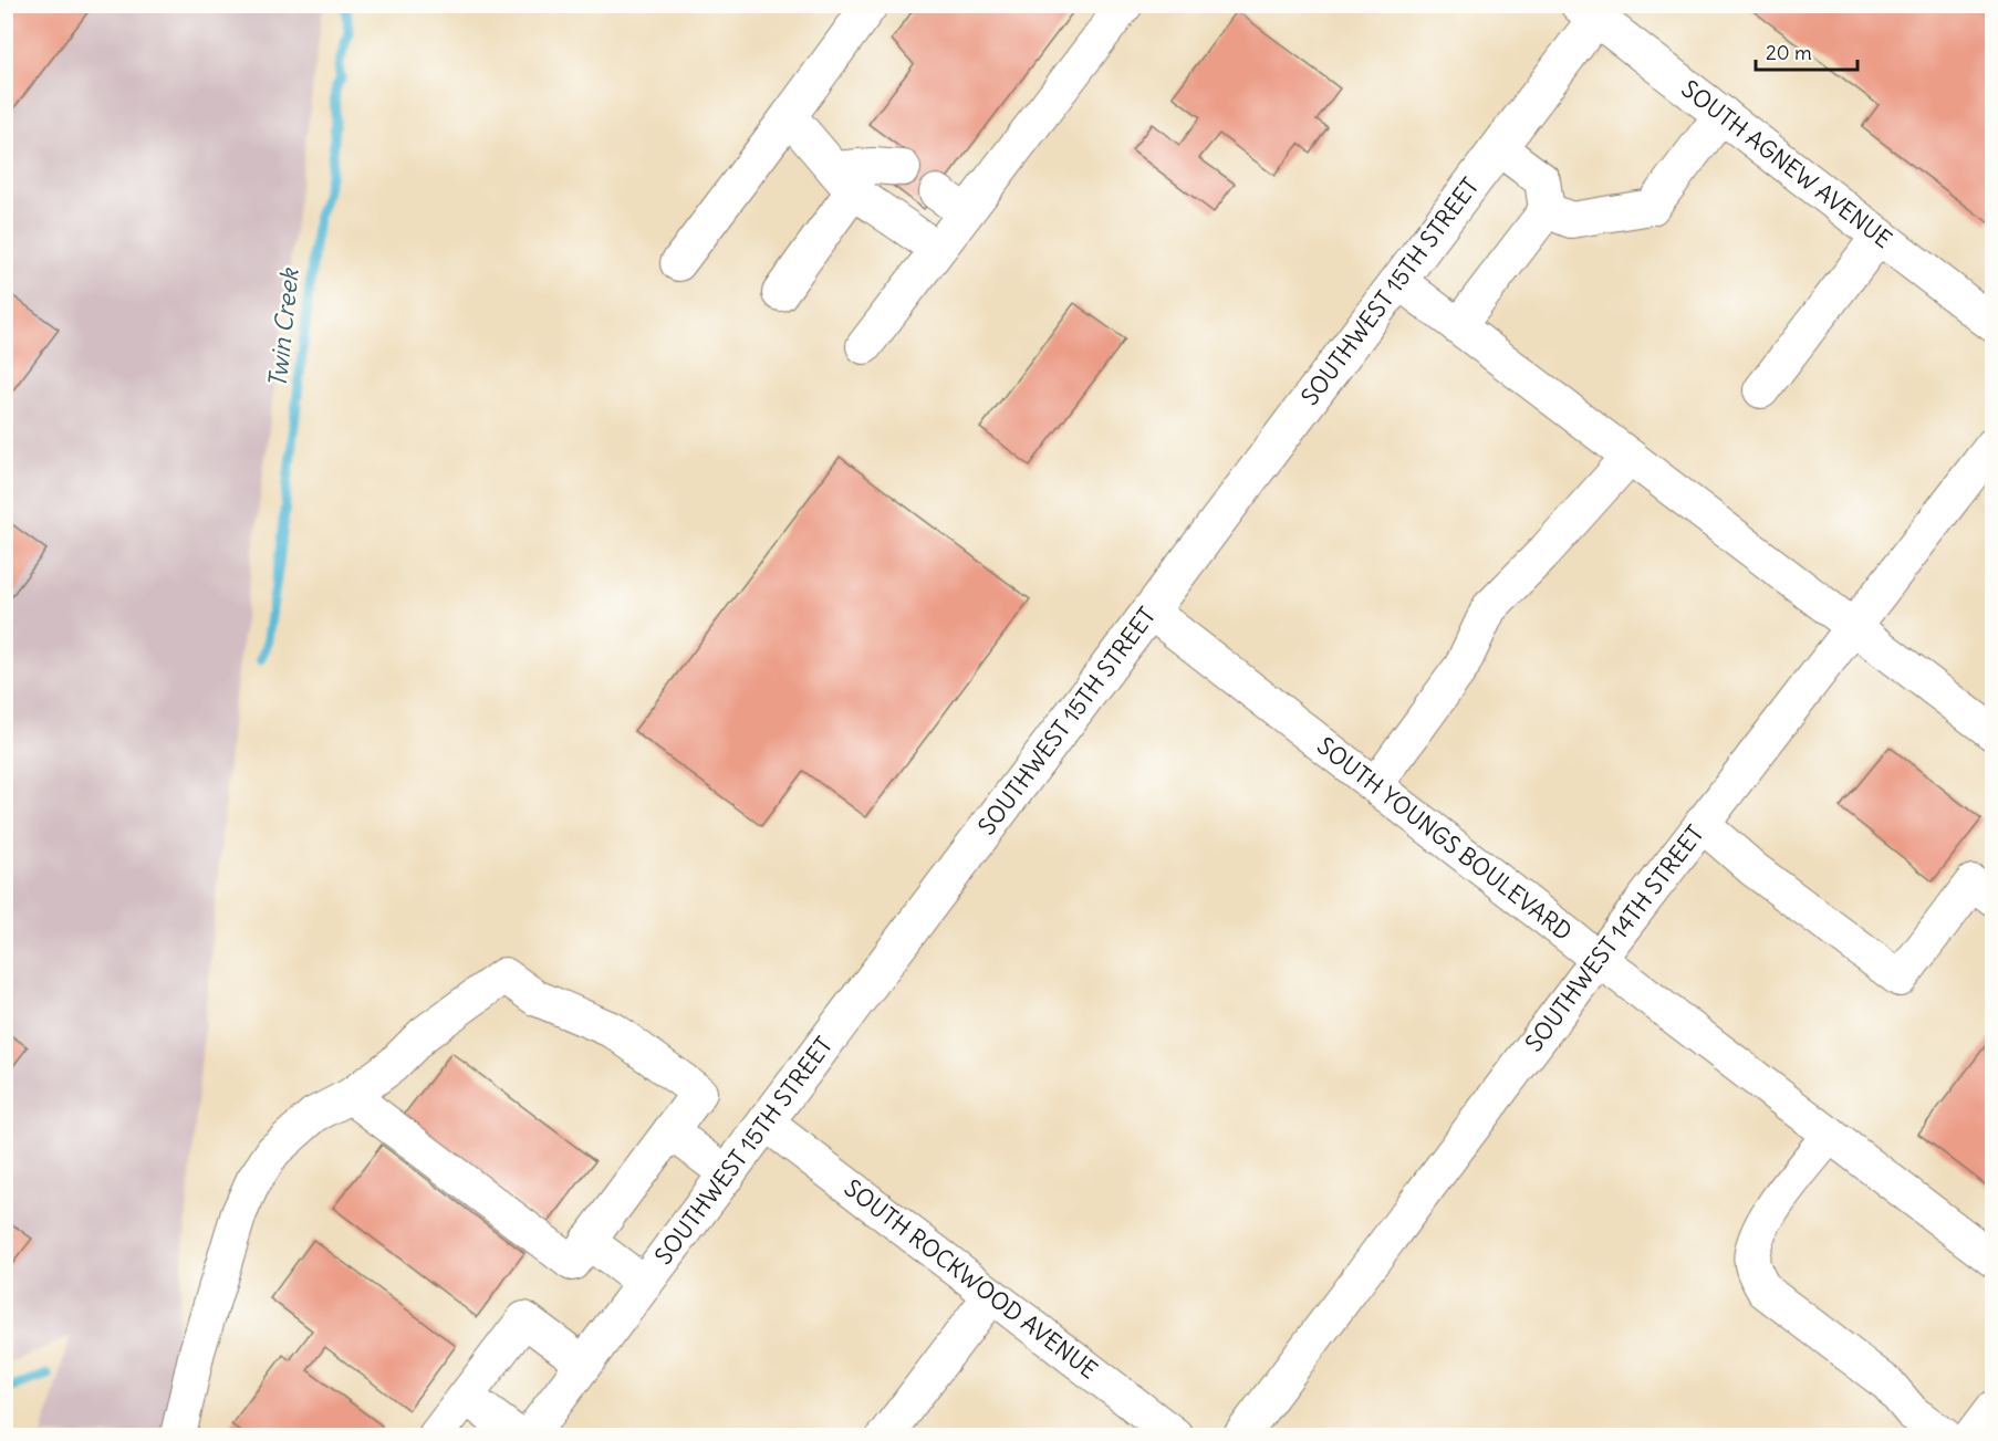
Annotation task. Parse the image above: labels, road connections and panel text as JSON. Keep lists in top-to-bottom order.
{
  "streets": {
    "main road": ["SOUTH AGNEW AVENUE", "SOUTHWEST 15TH STREET"],
    "street": ["SOUTH YOUNGS BOULEVARD", "SOUTHWEST 14TH STREET", "SOUTH ROCKWOOD AVENUE"]
  },
  "crossings": [
    ["SOUTH AGNEW AVENUE", "SOUTHWEST 15TH STREET"],
    ["SOUTHWEST 15TH STREET", "SOUTH YOUNGS BOULEVARD"],
    ["SOUTHWEST 15TH STREET", "SOUTH ROCKWOOD AVENUE"],
    ["SOUTH YOUNGS BOULEVARD", "SOUTHWEST 14TH STREET"]
  ],
  "water": ["Twin Creek"],
  "scale_bar": "20 m"
}
